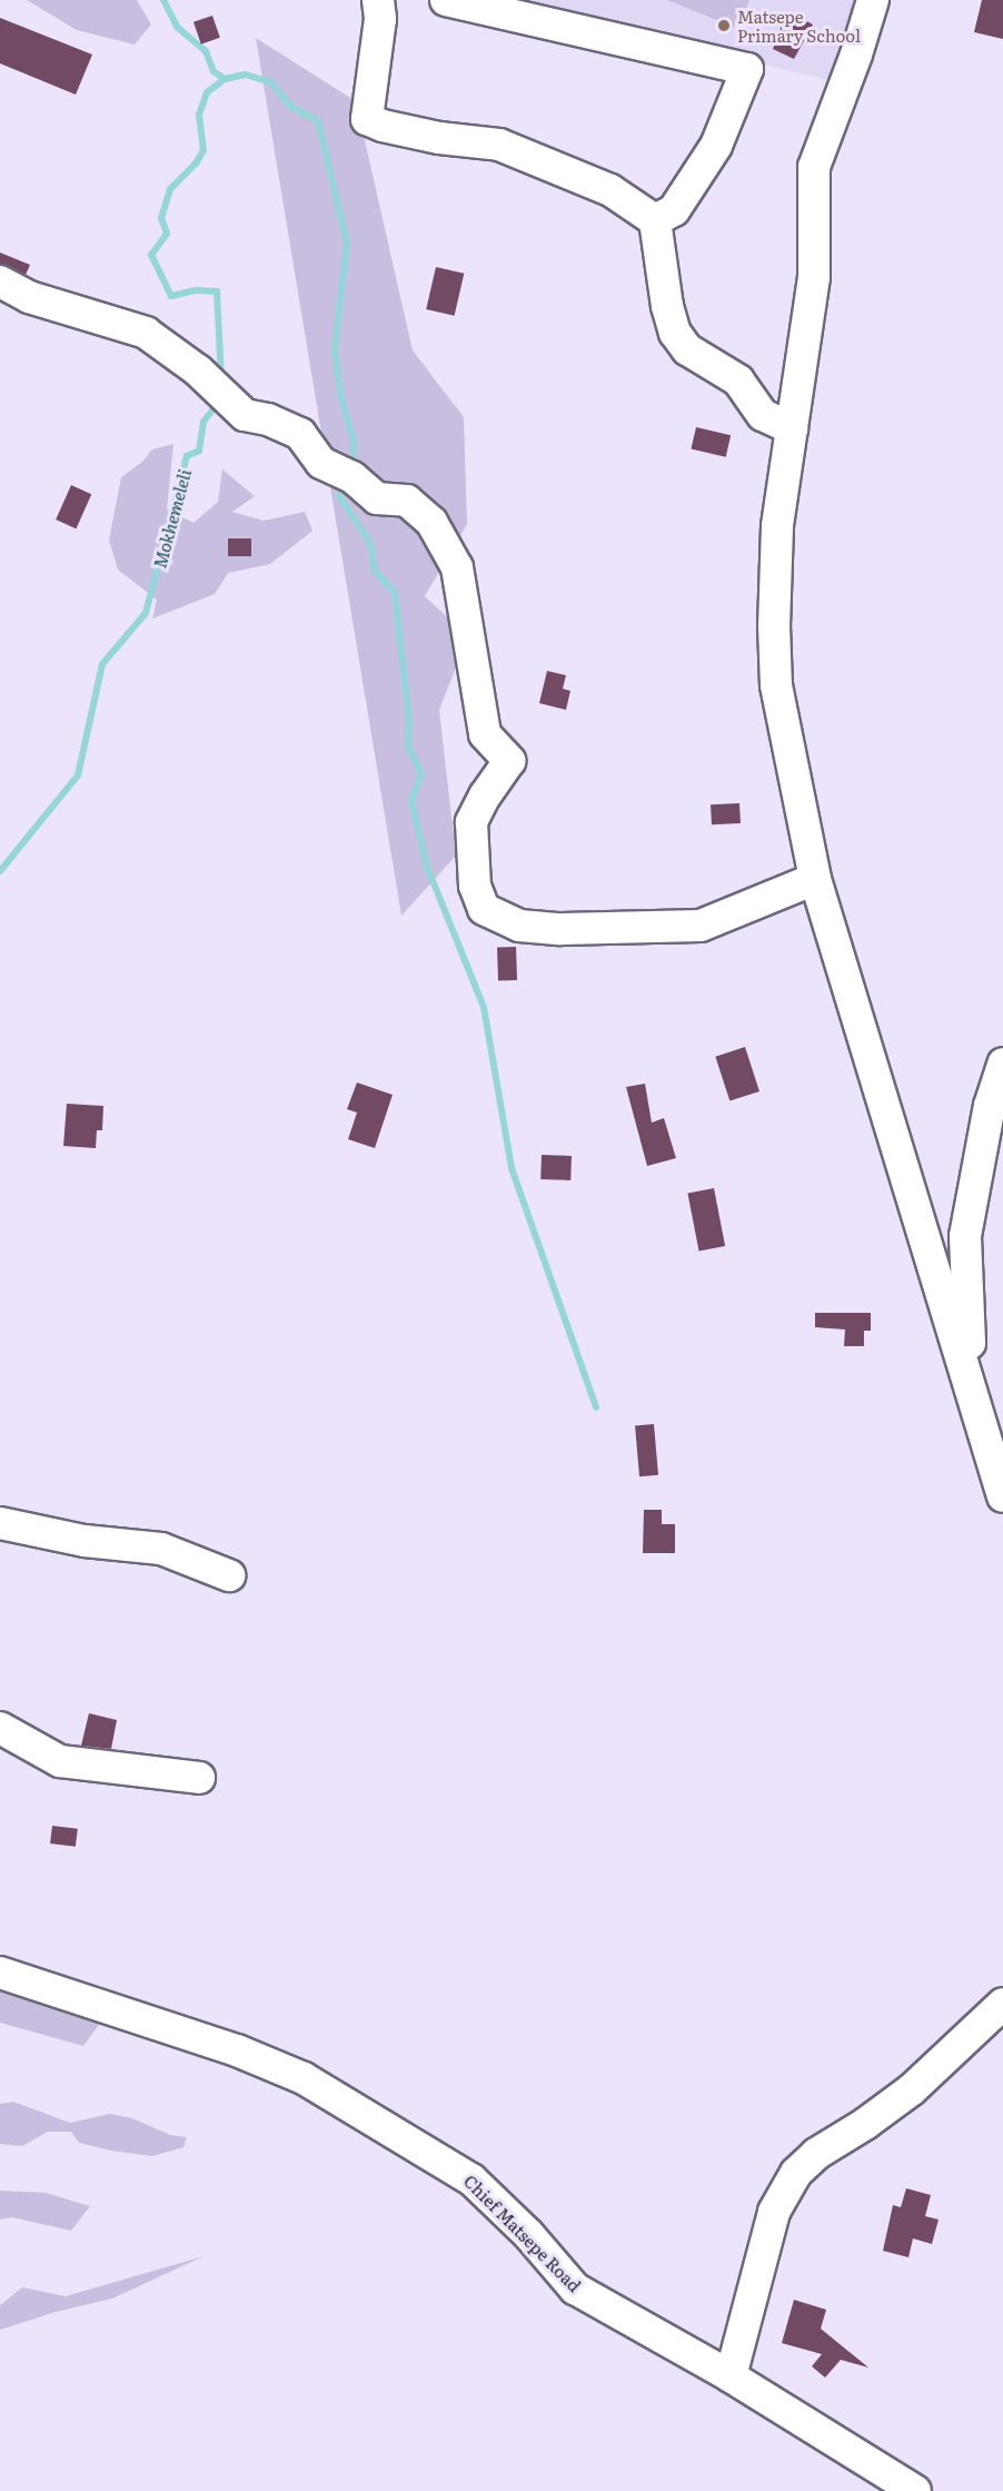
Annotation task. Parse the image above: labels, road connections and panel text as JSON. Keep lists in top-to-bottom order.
{
  "streets": {
    "street": ["Chief Matsepe Road"]
  },
  "water": ["Mokhemeleli"],
  "places": ["Matsepe Primary School"]
}
